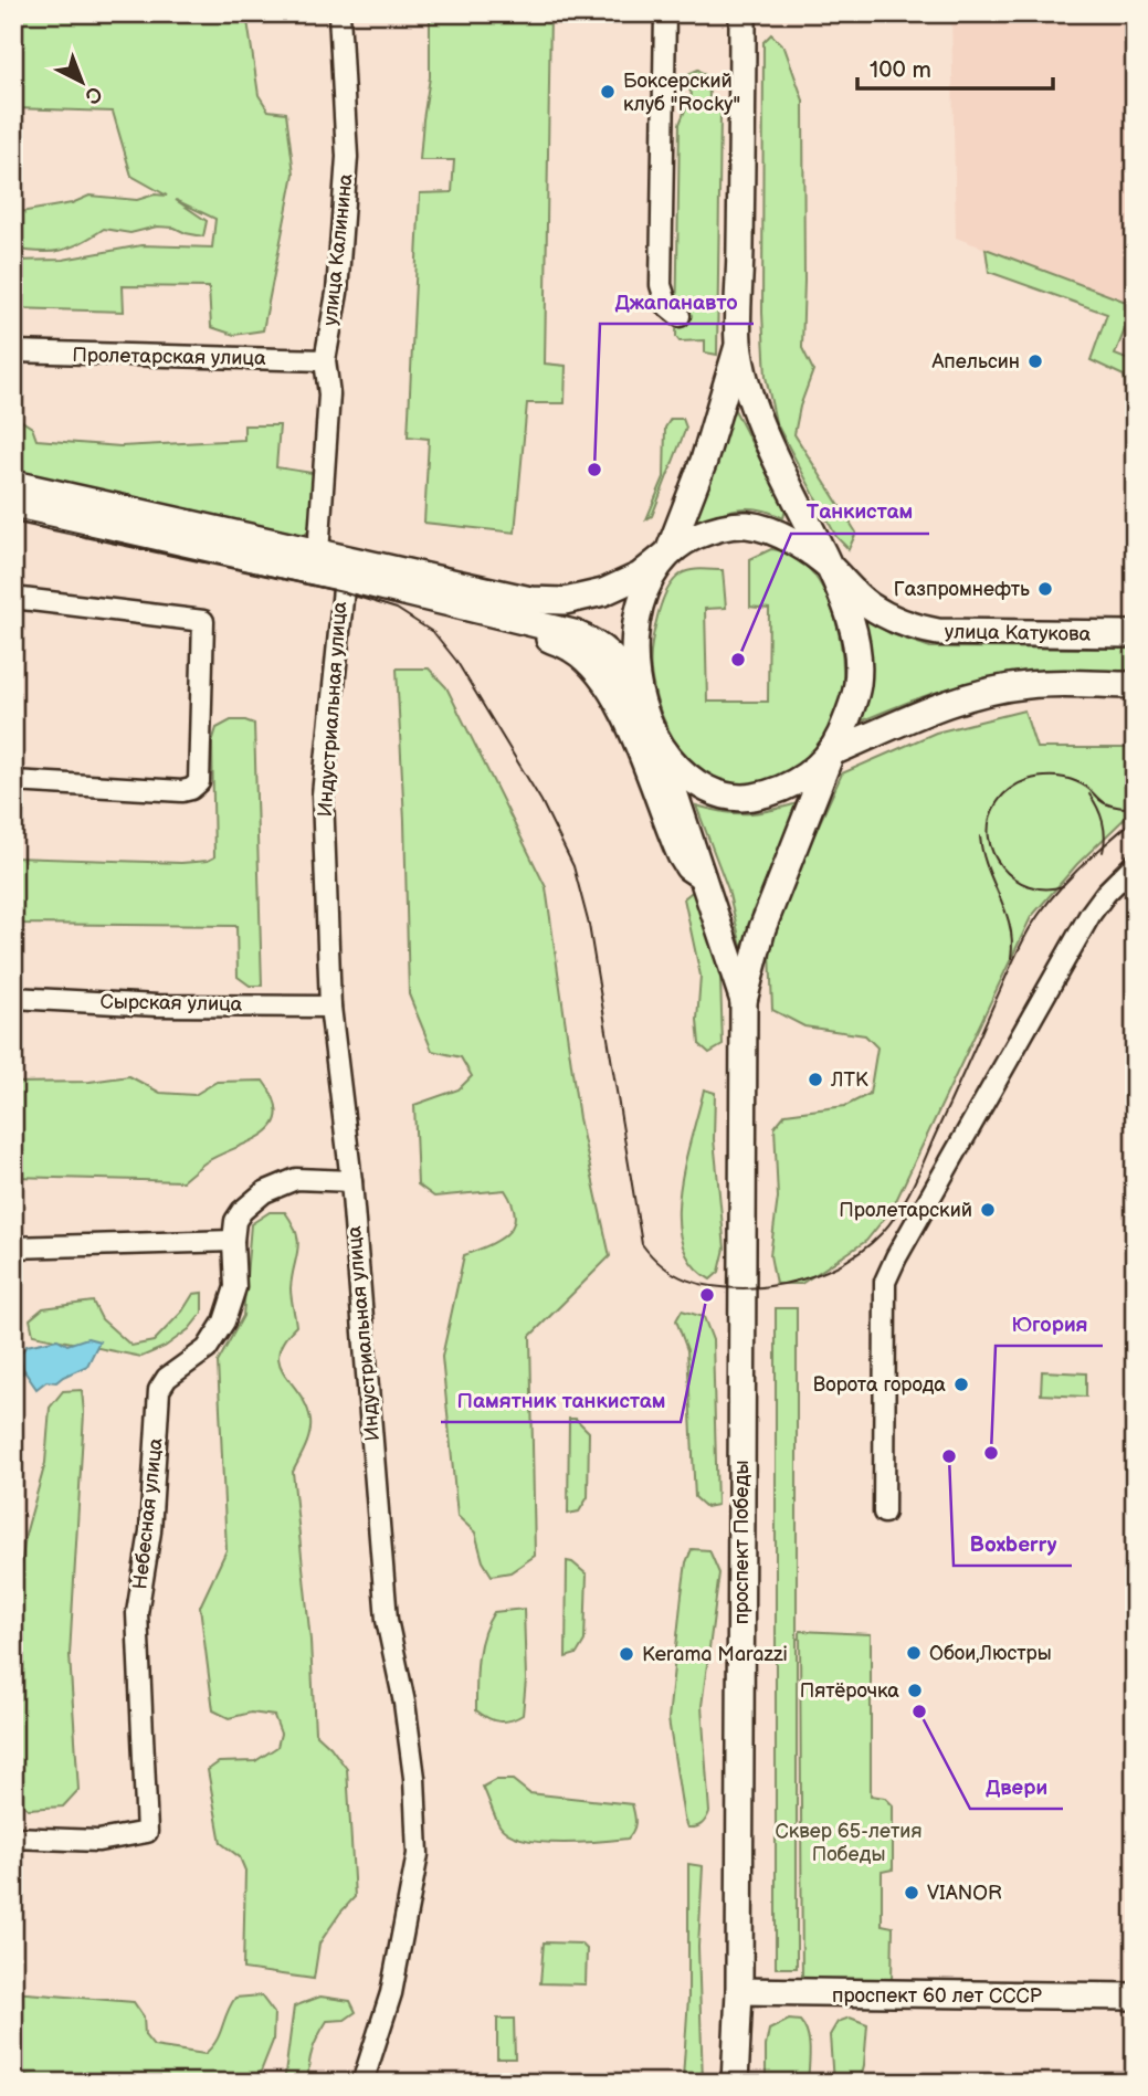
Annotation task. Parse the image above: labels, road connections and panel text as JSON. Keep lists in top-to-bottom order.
{
  "streets": {
    "main road": ["улица Катукова", "проспект Победы", "проспект 60 лет СССР"],
    "street": [
      "улица Калинина",
      "Пролетарская улица",
      "Индустриальная улица",
      "Сырская улица",
      "Небесная улица"
    ]
  },
  "crossings": [
    ["улица Калинина", "Пролетарская улица"],
    ["Индустриальная улица", "Сырская улица"],
    ["Индустриальная улица", "Небесная улица"],
    ["проспект Победы", "проспект 60 лет СССР"]
  ],
  "parks": ["Сквер 65-летия Победы"],
  "places": [
    "Боксерский клуб \"Rocky\"",
    "Апельсин",
    "Джапанавто",
    "Газпромнефть",
    "Танкистам",
    "ЛТК",
    "Пролетарский",
    "Памятник танкистам",
    "Ворота города",
    "Югория",
    "Boxberry",
    "Обои,Люстры",
    "Kerama Marazzi",
    "Пятёрочка",
    "Двери",
    "VIANOR"
  ],
  "scale_bar": "100 m",
  "north": "bottom right"
}
